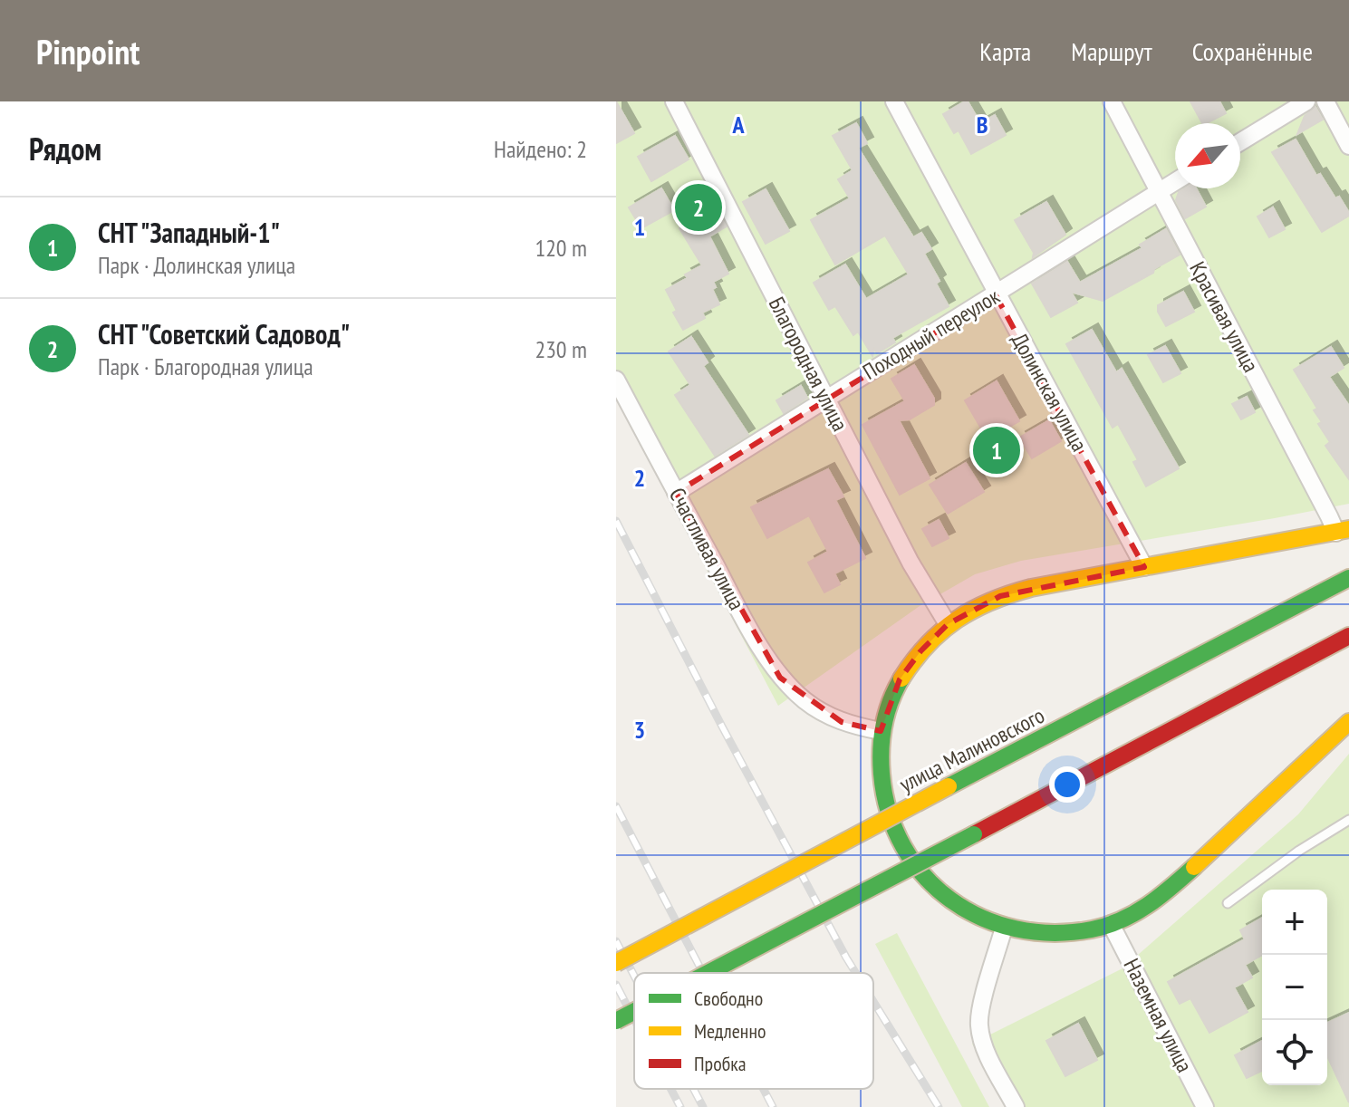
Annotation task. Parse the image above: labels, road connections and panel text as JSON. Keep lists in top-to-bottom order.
{
  "streets": {
    "highway": ["улица Малиновского"],
    "street": [
      "Красивая улица",
      "Походный переулок",
      "Благородная улица",
      "Долинская улица",
      "Счастливая улица",
      "Наземная улица"
    ]
  },
  "crossings": [
    ["Красивая улица", "Походный переулок"],
    ["Походный переулок", "Благородная улица"],
    ["Походный переулок", "Долинская улица"],
    ["Походный переулок", "Счастливая улица"]
  ],
  "legend": ["Свободно", "Медленно", "Пробка"],
  "north": "bottom left",
  "page": {
    "header": "Pinpoint",
    "nav": ["Карта", "Маршрут", "Сохранённые"],
    "heading": ["Рядом", "Найдено: 2"],
    "pins": ["2", "1"],
    "list": [
      {
        "mark": "1",
        "name": "СНТ \"Западный-1\"",
        "note": "Парк · Долинская улица",
        "value": "120 m"
      },
      {
        "mark": "2",
        "name": "СНТ \"Советский Садовод\"",
        "note": "Парк · Благородная улица",
        "value": "230 m"
      }
    ],
    "map_buttons": ["+", "−"]
  },
  "grid": {
    "columns": ["A", "B"],
    "rows": ["1", "2", "3"]
  }
}
